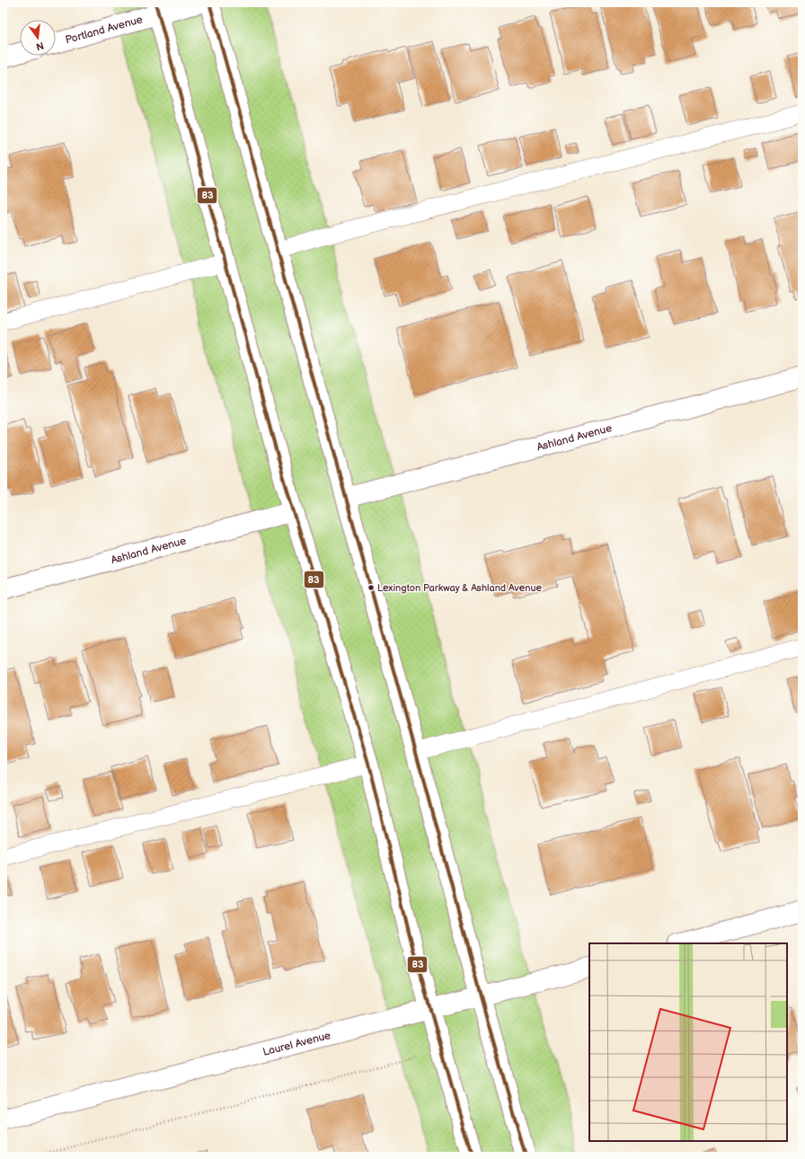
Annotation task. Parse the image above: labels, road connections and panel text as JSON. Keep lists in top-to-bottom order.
{
  "streets": {
    "main road": ["Portland Avenue", "Ashland Avenue", "Laurel Avenue"]
  },
  "places": ["Lexington Parkway & Ashland Avenue"],
  "lines": ["transit line 83"],
  "north": "bottom"
}
